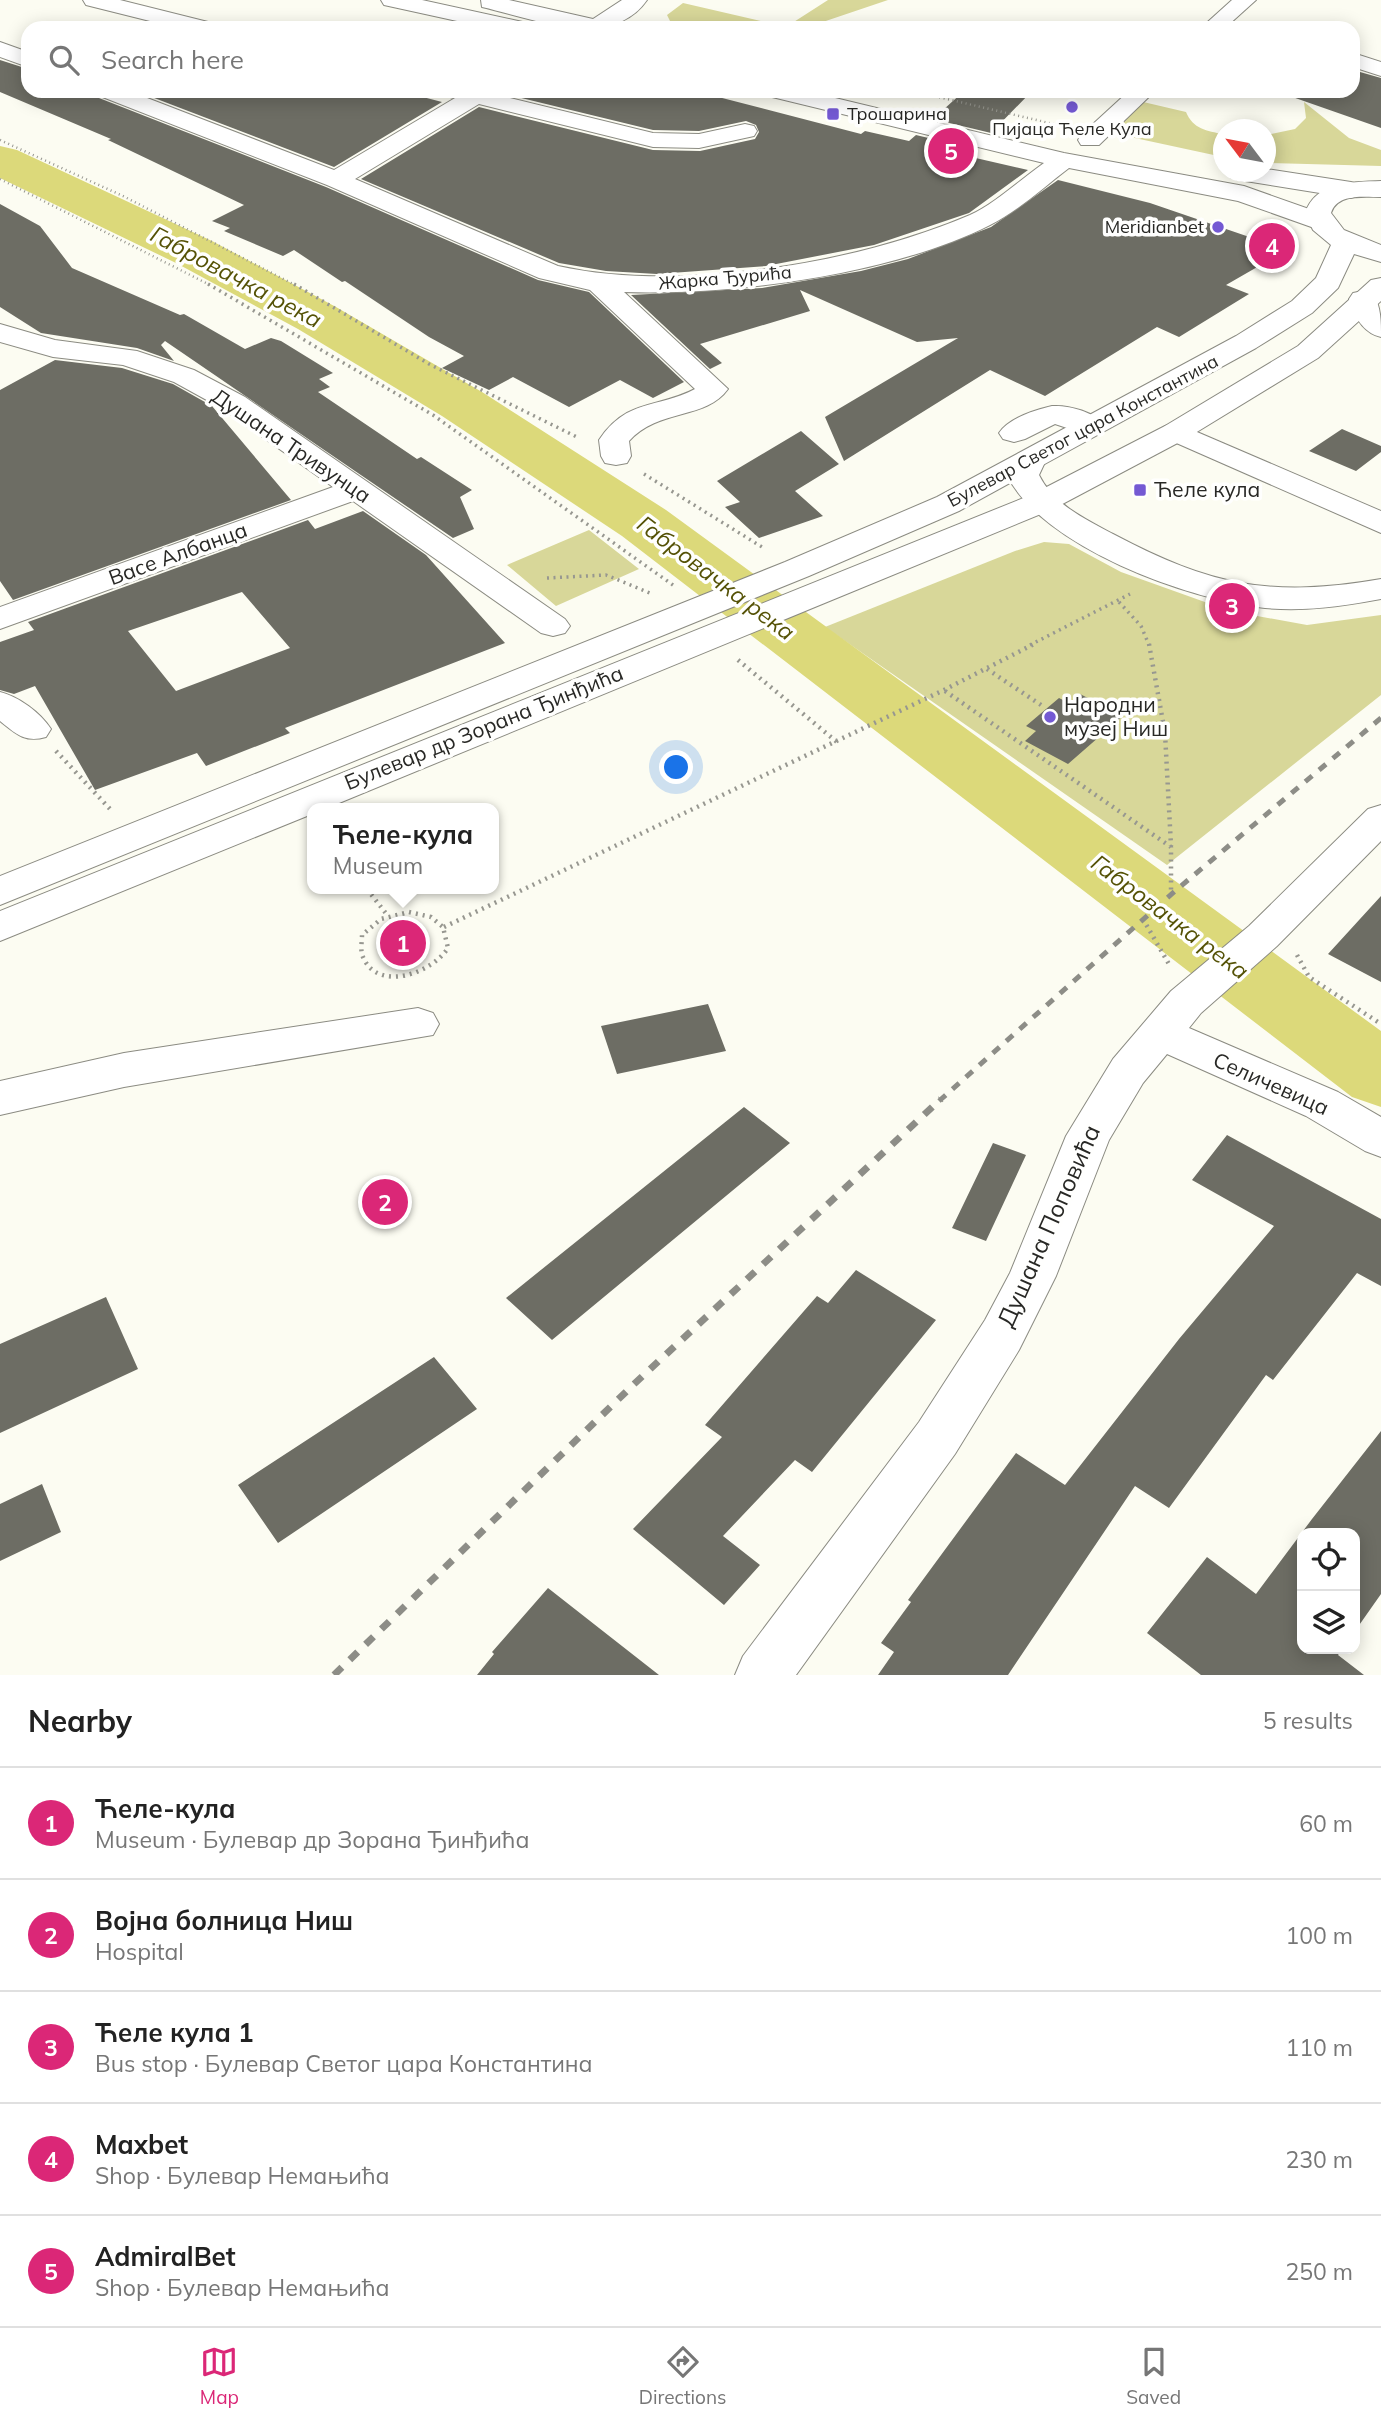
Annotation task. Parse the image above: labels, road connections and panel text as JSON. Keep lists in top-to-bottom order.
{
  "streets": {
    "street": [
      "Жарка Ђурића",
      "Булевар Светог цара Константина",
      "Душана Тривунца",
      "Васе Албанца",
      "Булевар др Зорана Ђинђића",
      "Селичевица",
      "Душана Поповића"
    ]
  },
  "crossings": [
    ["Булевар Светог цара Константина", "Булевар др Зорана Ђинђића"],
    ["Душана Тривунца", "Васе Албанца"],
    ["Селичевица", "Душана Поповића"]
  ],
  "water": ["Габровачка река"],
  "places": {
    "other": ["Пијаца Ћеле Кула", "Meridianbet", "Народни музеј Ниш"],
    "transit": ["Трошарина", "Ћеле кула"]
  },
  "north": "top left",
  "page": {
    "search": "Search here",
    "pins": [
      "5",
      "4",
      "3",
      "1",
      "2"
    ],
    "popup": ["Ћеле-кула", "Museum"],
    "heading": ["Nearby", "5 results"],
    "list": [
      {
        "mark": "1",
        "name": "Ћеле-кула",
        "note": "Museum · Булевар др Зорана Ђинђића",
        "value": "60 m"
      },
      {
        "mark": "2",
        "name": "Војна болница Ниш",
        "note": "Hospital",
        "value": "100 m"
      },
      {
        "mark": "3",
        "name": "Ћеле кула 1",
        "note": "Bus stop · Булевар Светог цара Константина",
        "value": "110 m"
      },
      {
        "mark": "4",
        "name": "Maxbet",
        "note": "Shop · Булевар Немањића",
        "value": "230 m"
      },
      {
        "mark": "5",
        "name": "AdmiralBet",
        "note": "Shop · Булевар Немањића",
        "value": "250 m"
      }
    ],
    "nav": ["Map", "Directions", "Saved"]
  }
}
